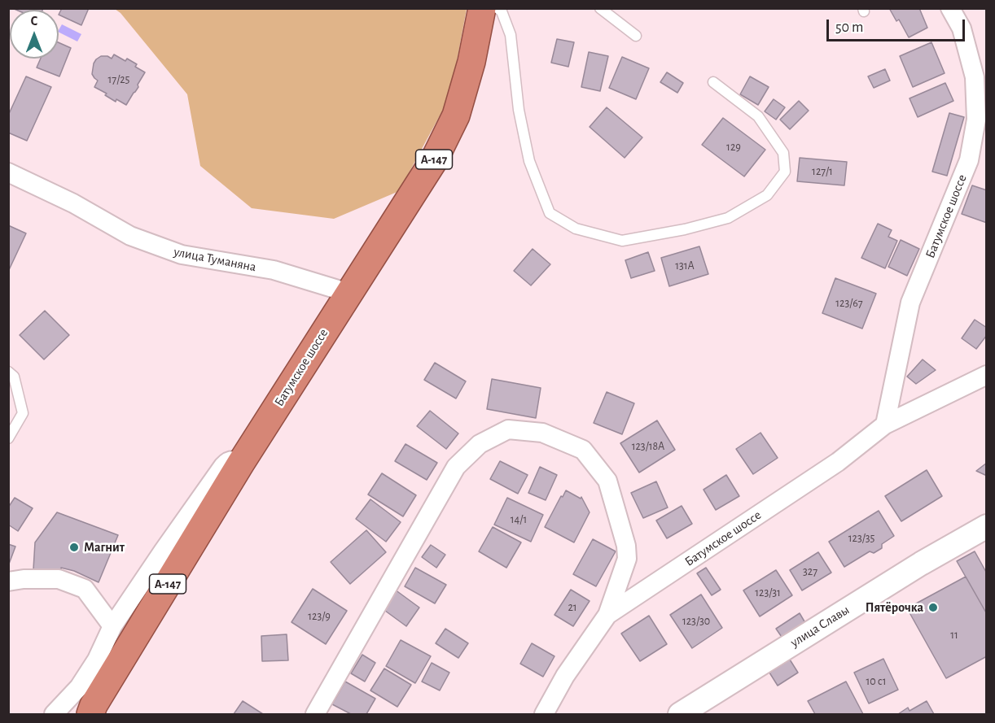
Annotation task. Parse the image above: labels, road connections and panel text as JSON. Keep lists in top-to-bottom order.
{
  "streets": {
    "highway": ["А-147", "Батумское шоссе"],
    "street": ["улица Туманяна", "улица Славы"]
  },
  "crossings": [
    ["Батумское шоссе", "улица Туманяна"]
  ],
  "places": ["Магнит", "Пятёрочка"],
  "house_numbers": [
    "17/25",
    "129",
    "127/1",
    "131А",
    "123/67",
    "123/18А",
    "14/1",
    "123/35",
    "327",
    "123/31",
    "21",
    "123/9",
    "123/30",
    "11",
    "10 с1"
  ],
  "scale_bar": "50 m",
  "north": "top"
}
